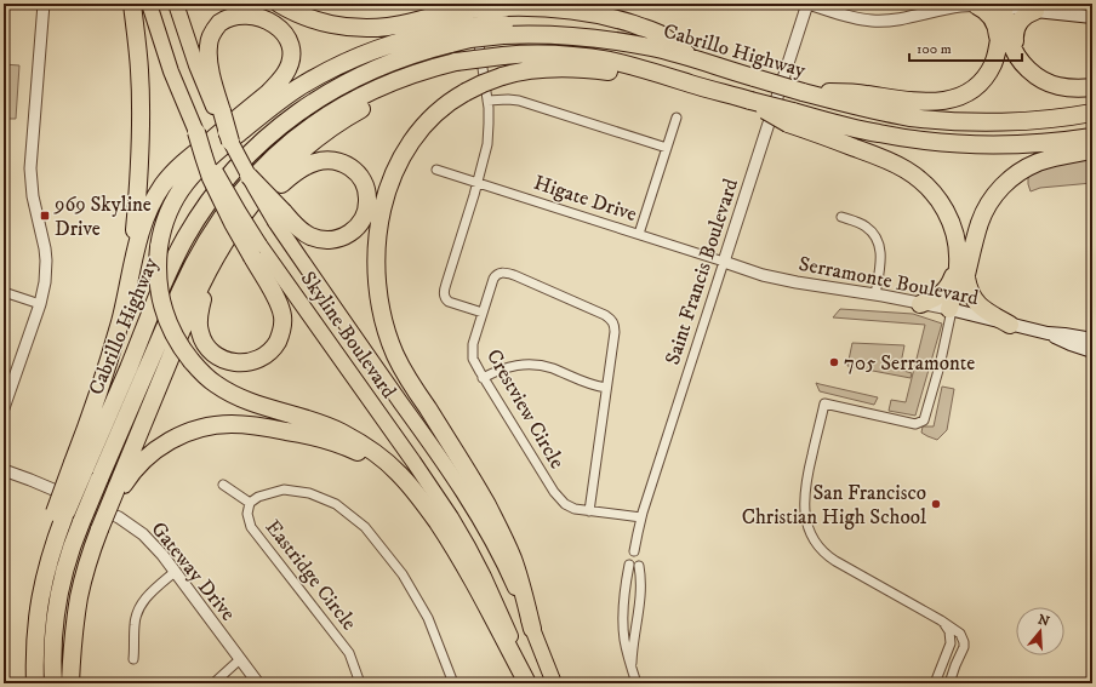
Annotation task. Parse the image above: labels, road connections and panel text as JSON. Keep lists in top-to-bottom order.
{
  "streets": {
    "highway": ["Cabrillo Highway"],
    "main road": ["Serramonte Boulevard", "Skyline Boulevard"],
    "street": [
      "Higate Drive",
      "Saint Francis Boulevard",
      "Crestview Circle",
      "Gateway Drive",
      "Eastridge Circle"
    ]
  },
  "crossings": [
    ["Higate Drive", "Saint Francis Boulevard"],
    ["Higate Drive", "Serramonte Boulevard"],
    ["Saint Francis Boulevard", "Serramonte Boulevard"],
    ["Saint Francis Boulevard", "Crestview Circle"]
  ],
  "places": {
    "transit": ["969 Skyline Drive"],
    "other": ["705 Serramonte", "San Francisco Christian High School"]
  },
  "scale_bar": "100 m",
  "north": "top"
}
